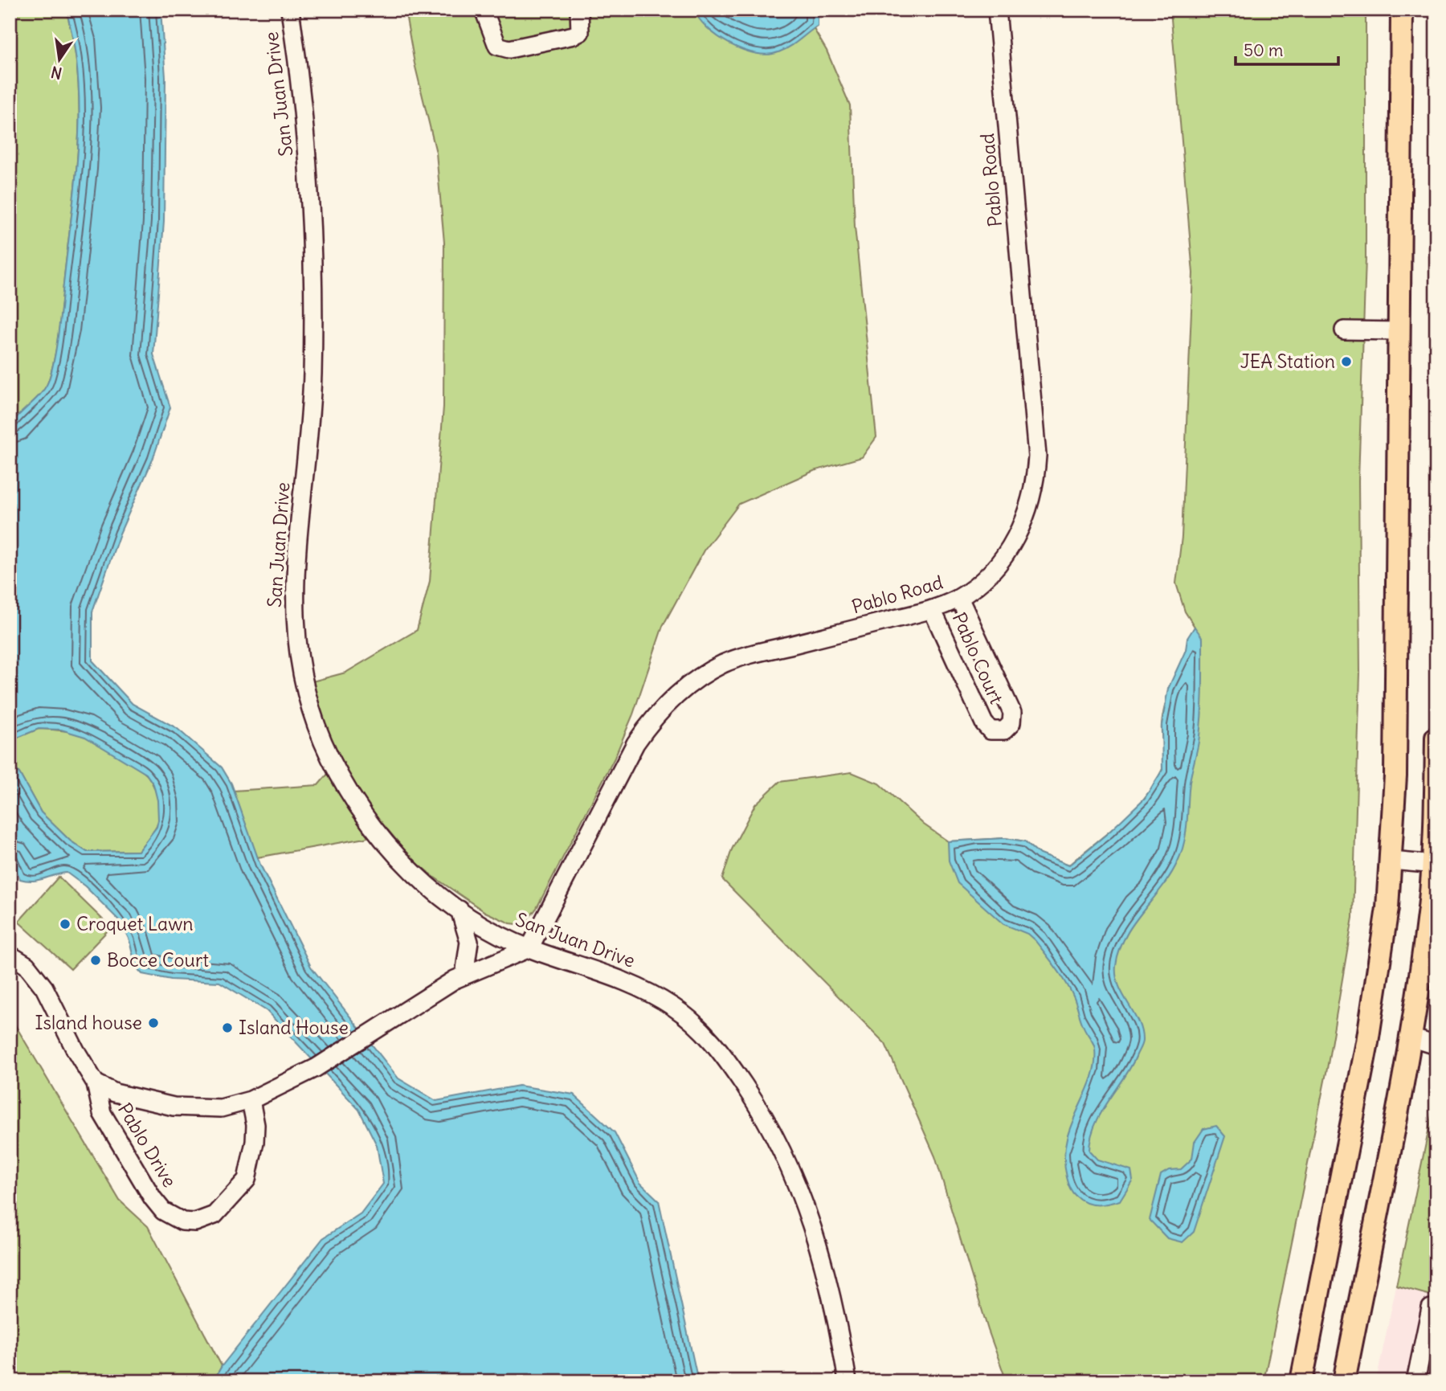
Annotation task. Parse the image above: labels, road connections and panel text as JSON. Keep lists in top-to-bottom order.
{
  "streets": {
    "street": [
      "San Juan Drive",
      "Pablo Road",
      "Pablo Court",
      "Pablo Drive"
    ]
  },
  "crossings": [
    ["San Juan Drive", "Pablo Road"],
    ["Pablo Road", "Pablo Court"]
  ],
  "places": [
    "JEA Station",
    "Croquet Lawn",
    "Bocce Court",
    "Island house",
    "Island House"
  ],
  "scale_bar": "50 m",
  "north": "bottom"
}
